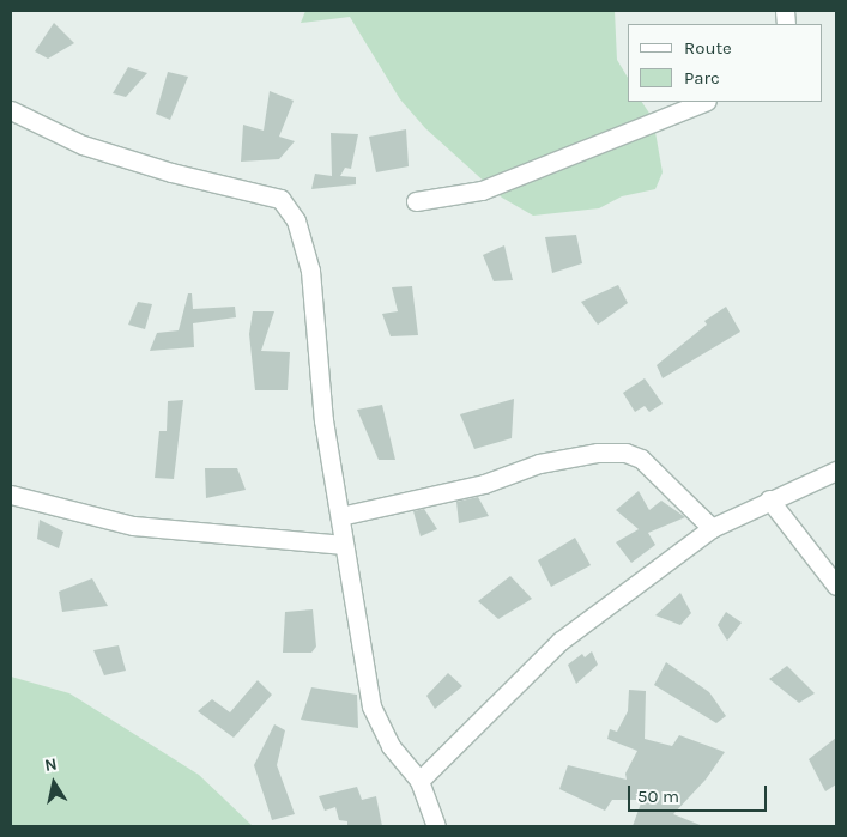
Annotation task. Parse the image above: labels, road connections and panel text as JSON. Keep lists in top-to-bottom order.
{
  "legend": ["Route", "Parc"],
  "scale_bar": "50 m",
  "north": "top"
}
